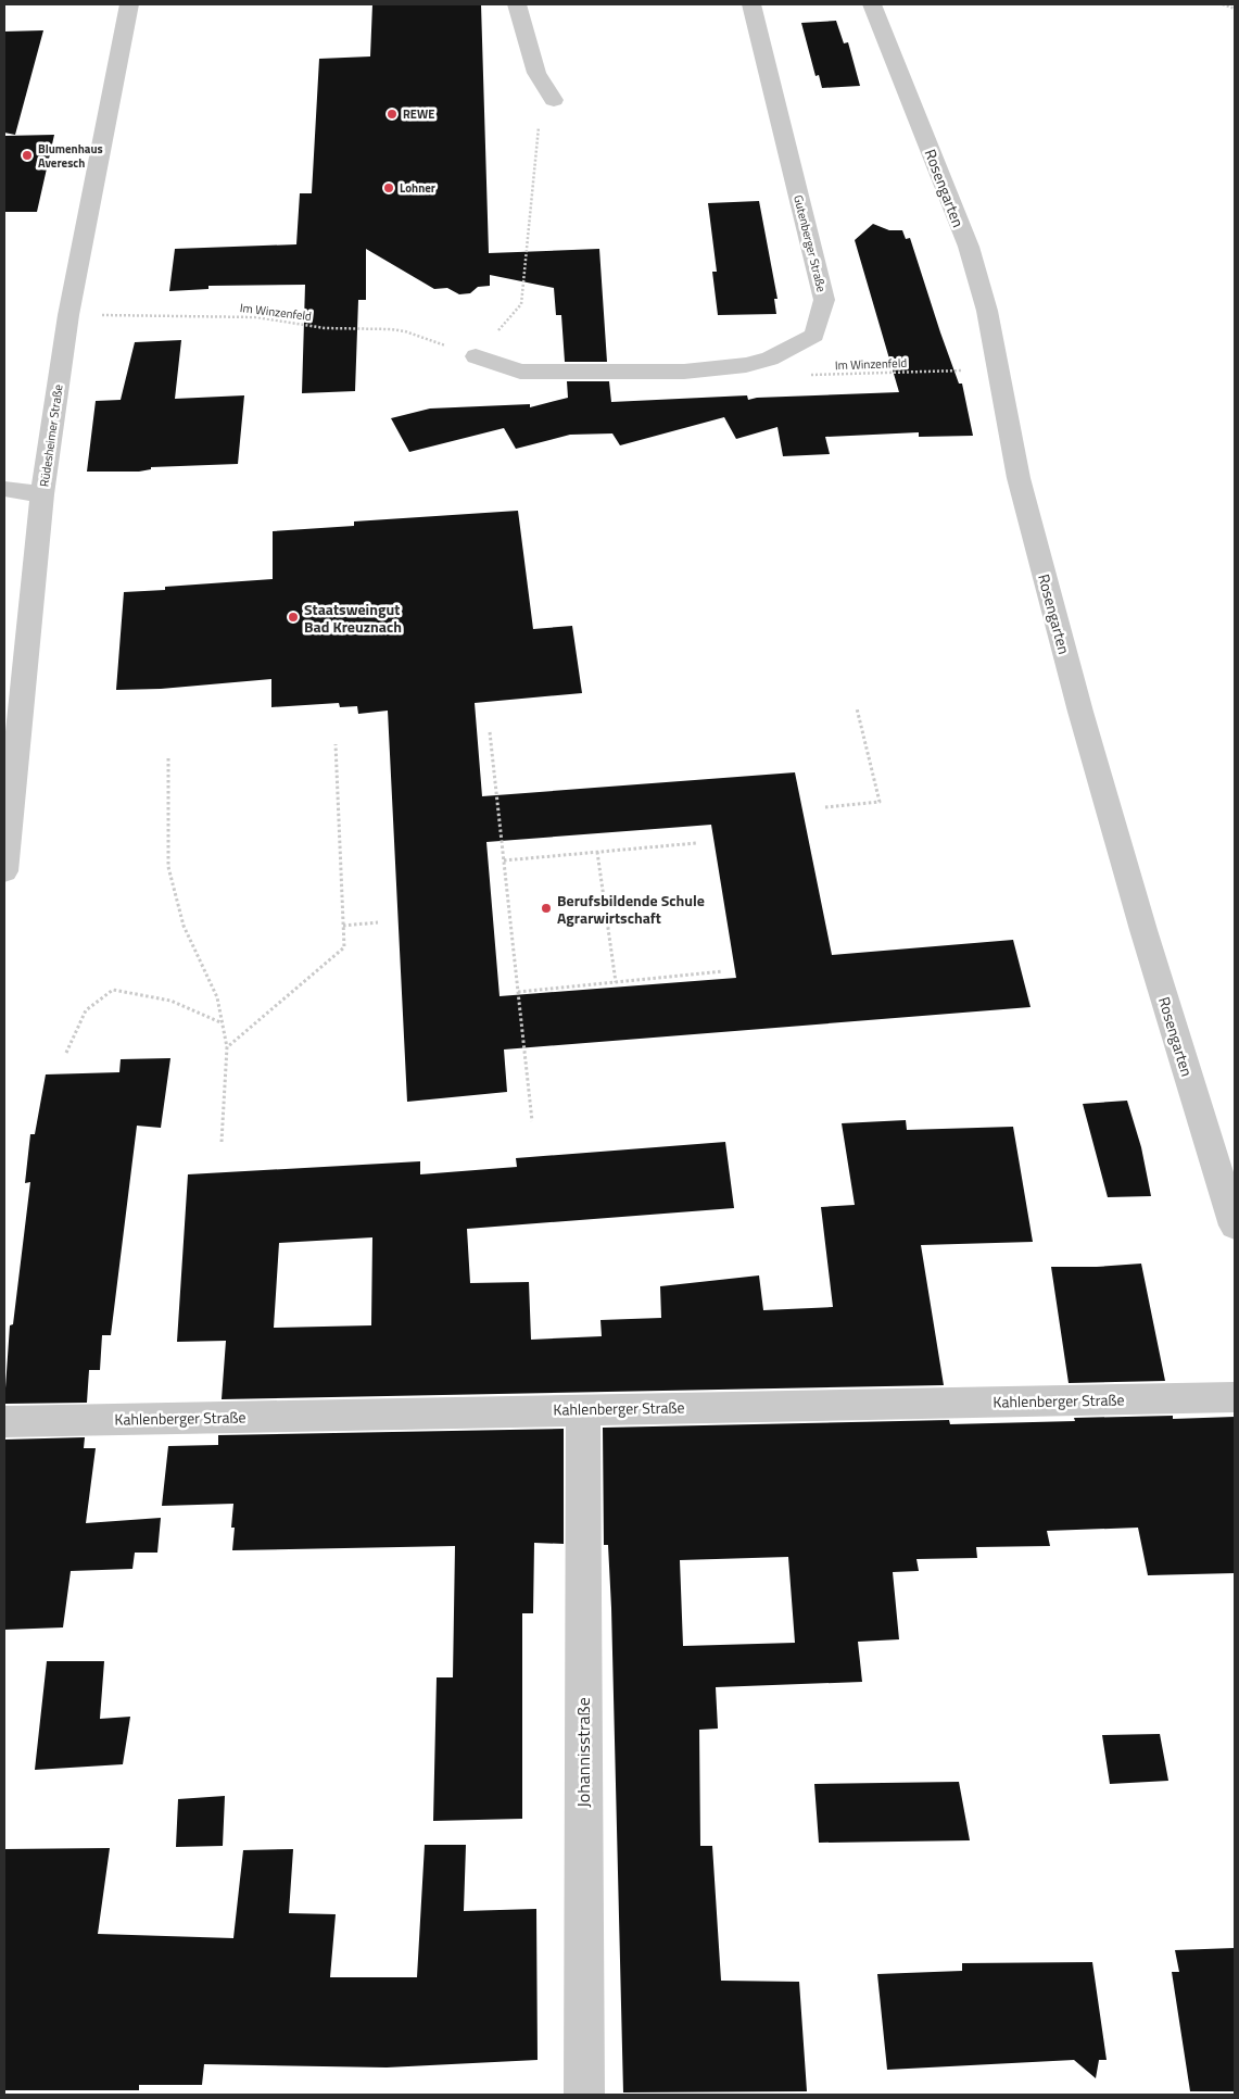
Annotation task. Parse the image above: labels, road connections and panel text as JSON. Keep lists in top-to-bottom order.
{
  "streets": {
    "street": [
      "Rosengarten",
      "Gutenberger Straße",
      "Rüdesheimer Straße",
      "Kahlenberger Straße",
      "Johannisstraße"
    ],
    "path": ["Im Winzenfeld"]
  },
  "crossings": [
    ["Rosengarten", "Im Winzenfeld"],
    ["Gutenberger Straße", "Im Winzenfeld"],
    ["Im Winzenfeld", "Rüdesheimer Straße"],
    ["Kahlenberger Straße", "Johannisstraße"]
  ],
  "places": [
    "REWE",
    "Blumenhaus Averesch",
    "Lohner",
    "Staatsweingut Bad Kreuznach",
    "Berufsbildende Schule Agrarwirtschaft"
  ]
}
